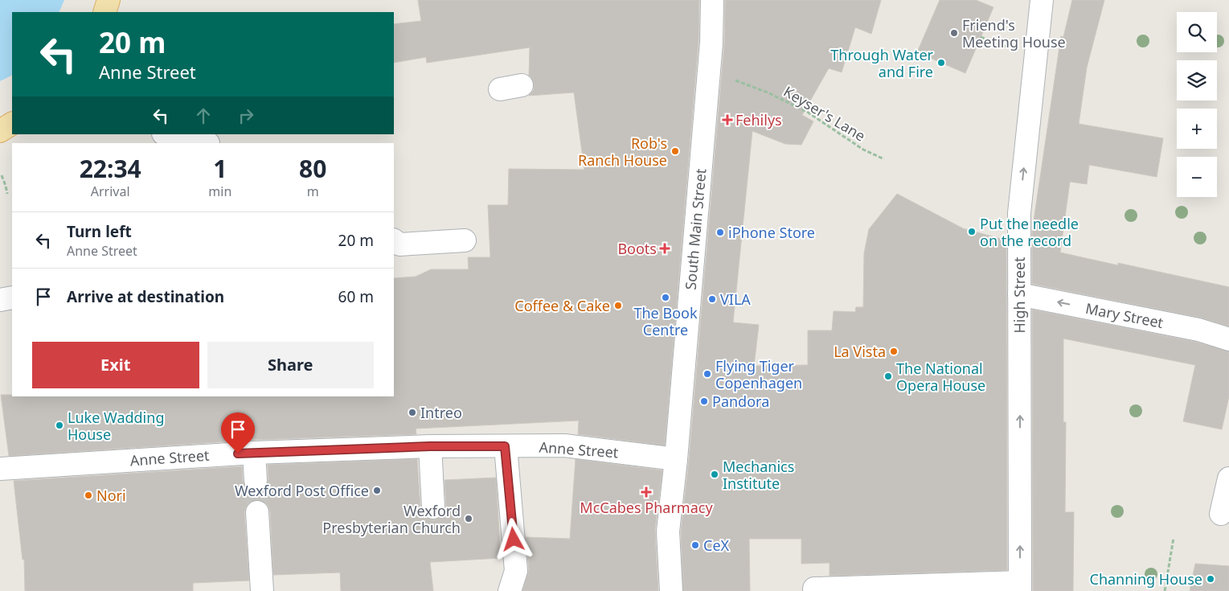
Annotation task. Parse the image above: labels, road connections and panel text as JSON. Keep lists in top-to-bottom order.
{
  "streets": {
    "street": [
      "South Main Street",
      "High Street",
      "Mary Street",
      "Anne Street"
    ],
    "path": ["Keyser's Lane"]
  },
  "crossings": [
    ["Keyser's Lane", "South Main Street"],
    ["South Main Street", "Anne Street"],
    ["High Street", "Mary Street"]
  ],
  "one_way": ["High Street", "Mary Street"],
  "places": {
    "other": [
      "Friend's Meeting House",
      "Through Water and Fire",
      "Rob's Ranch House",
      "Put the needle on the record",
      "iPhone Store",
      "The Book Centre",
      "VILA",
      "Coffee & Cake",
      "La Vista",
      "Flying Tiger Copenhagen",
      "The National Opera House",
      "Pandora",
      "Intreo",
      "Luke Wadding House",
      "Mechanics Institute",
      "Wexford Post Office",
      "Nori",
      "Wexford Presbyterian Church",
      "CeX",
      "Channing House"
    ],
    "health": ["Fehilys", "Boots", "McCabes Pharmacy"]
  },
  "page": {
    "map_buttons": ["+", "−"],
    "turn": ["20 m", "Anne Street"],
    "eta": [
      "22:34",
      "Arrival",
      "1",
      "min",
      "80",
      "m"
    ],
    "list": [
      {
        "name": "Turn left",
        "note": "Anne Street",
        "value": "20 m"
      },
      {
        "name": "Arrive at destination",
        "value": "60 m"
      }
    ],
    "buttons": ["Exit", "Share"]
  }
}
